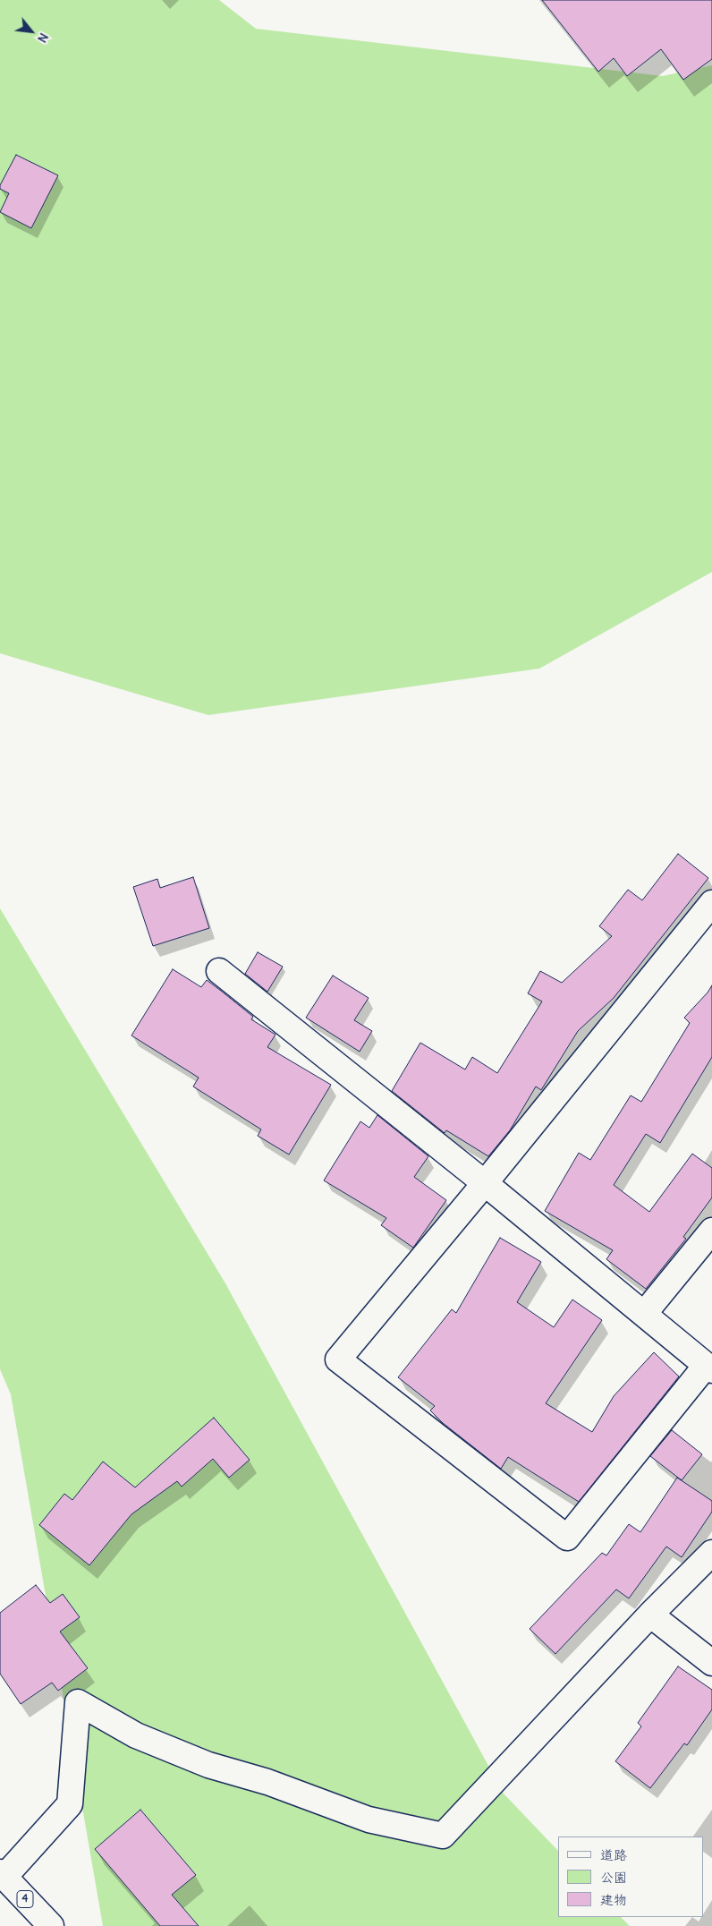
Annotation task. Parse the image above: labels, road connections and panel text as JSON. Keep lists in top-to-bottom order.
{
  "streets": {
    "main road": ["4"]
  },
  "legend": ["道路", "公園", "建物"],
  "north": "bottom right"
}
